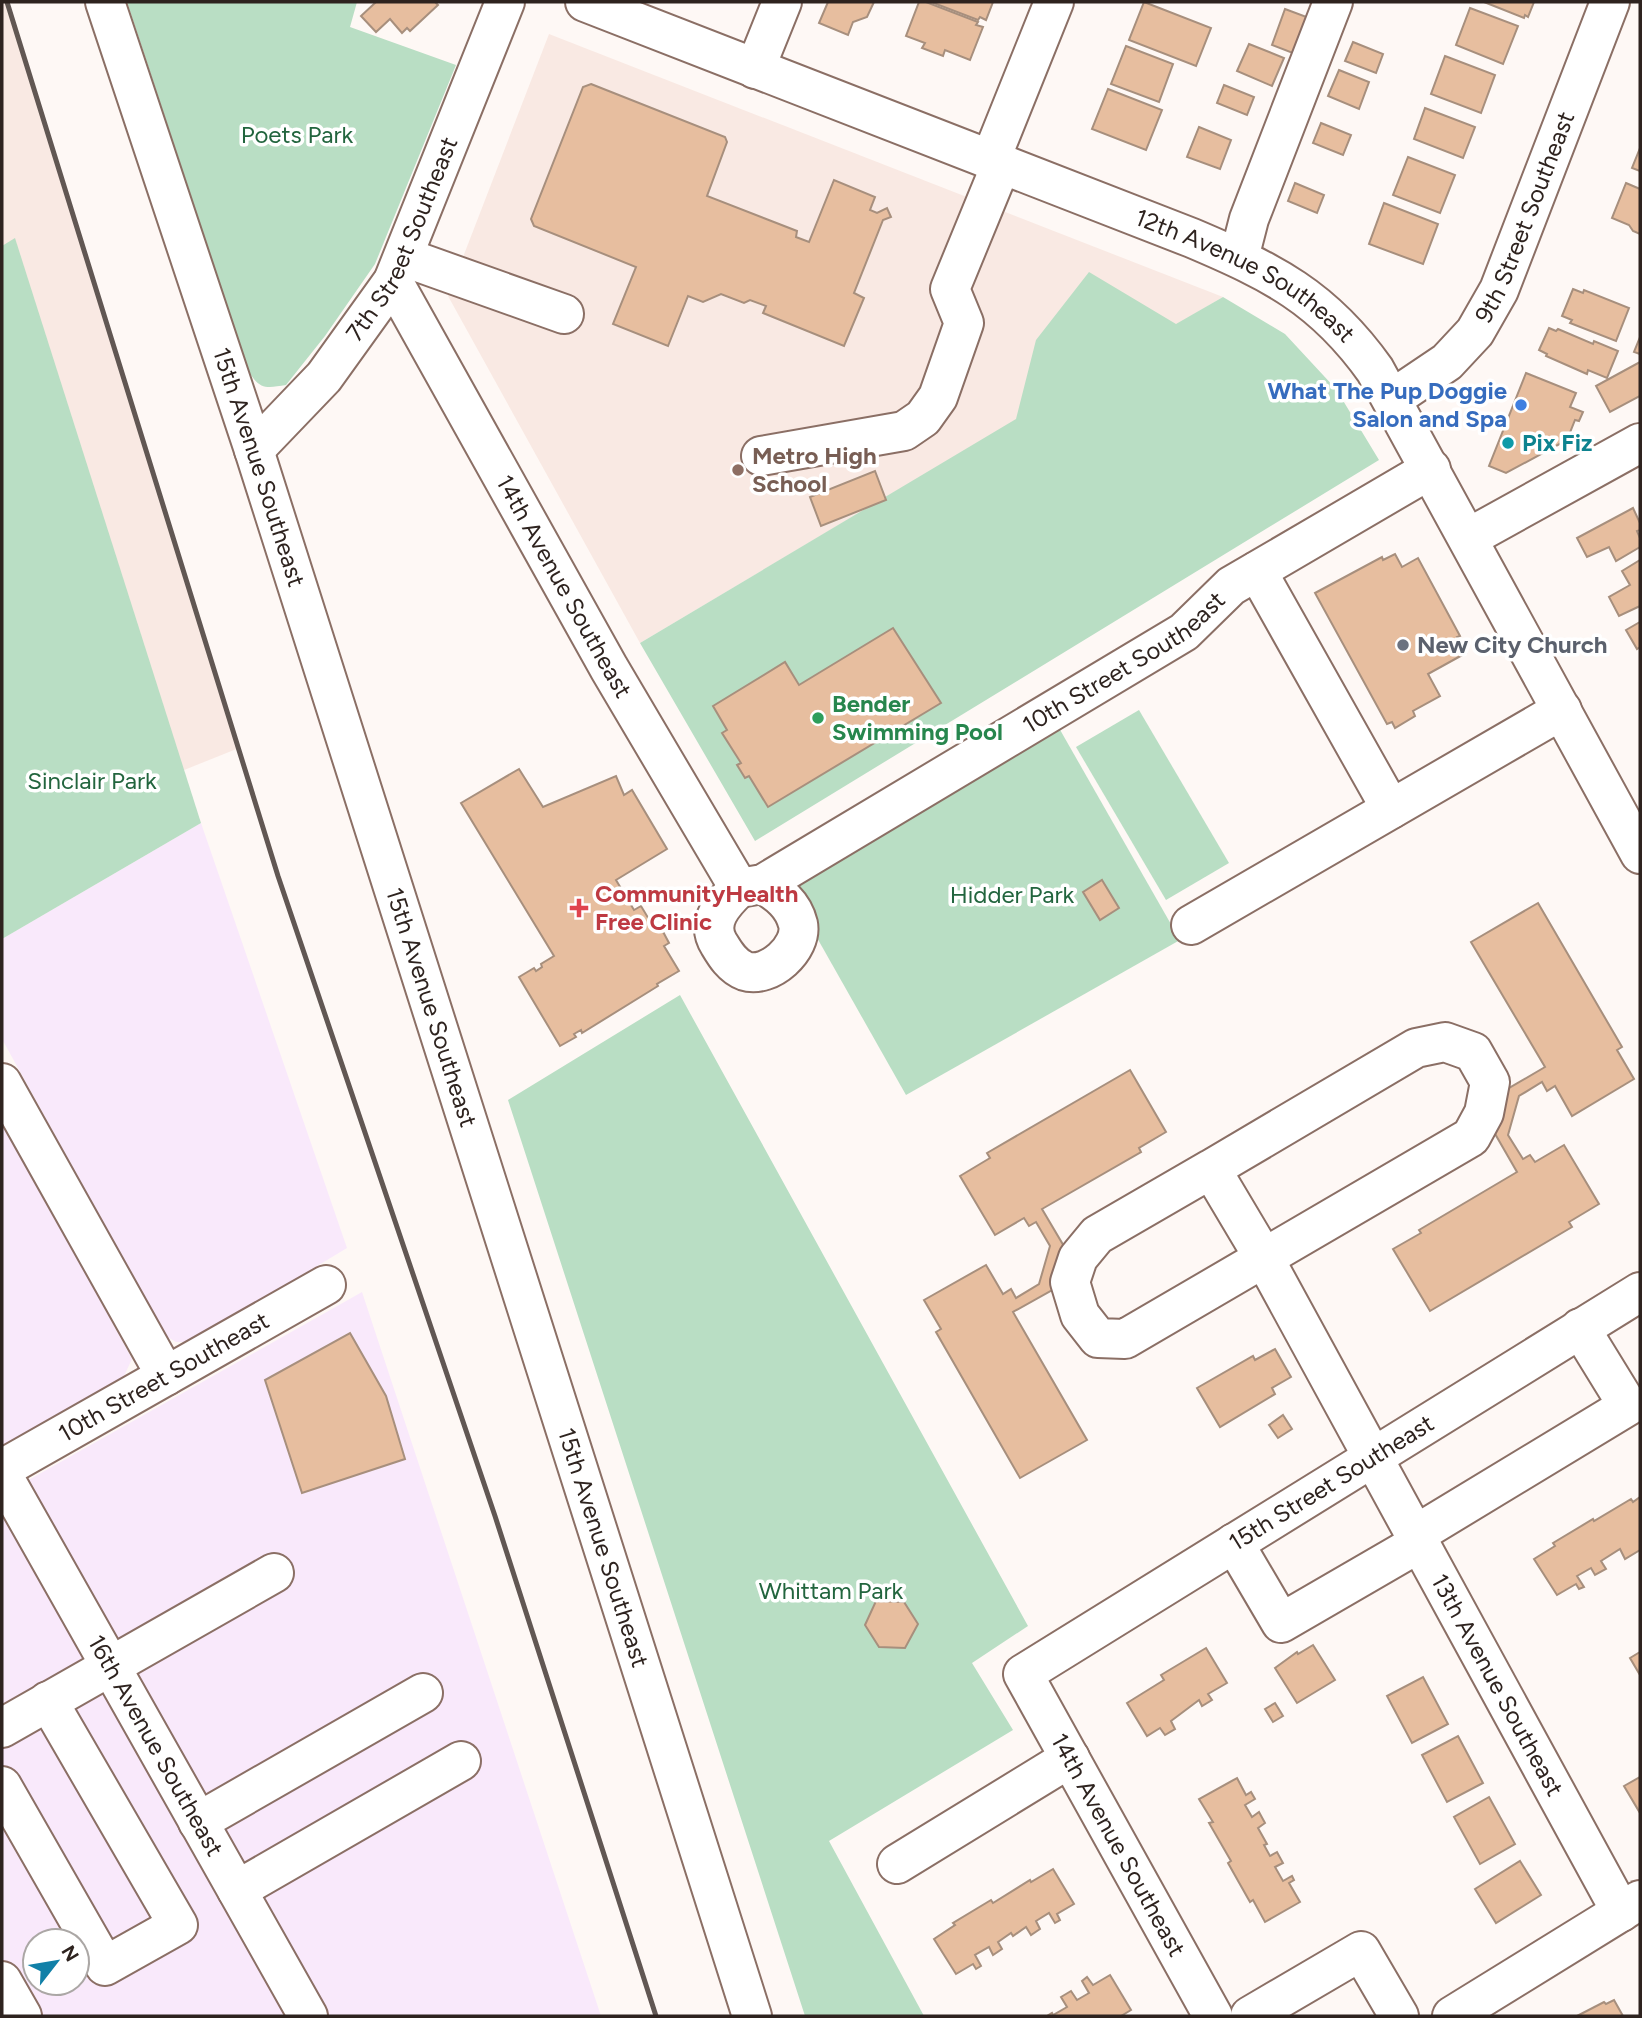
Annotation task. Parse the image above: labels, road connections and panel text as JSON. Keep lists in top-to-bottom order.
{
  "streets": {
    "street": [
      "9th Street Southeast",
      "7th Street Southeast",
      "12th Avenue Southeast",
      "15th Avenue Southeast",
      "14th Avenue Southeast",
      "10th Street Southeast",
      "15th Street Southeast",
      "13th Avenue Southeast",
      "16th Avenue Southeast"
    ]
  },
  "crossings": [
    ["9th Street Southeast", "12th Avenue Southeast"],
    ["7th Street Southeast", "15th Avenue Southeast"],
    ["7th Street Southeast", "14th Avenue Southeast"],
    ["12th Avenue Southeast", "10th Street Southeast"],
    ["14th Avenue Southeast", "10th Street Southeast"],
    ["14th Avenue Southeast", "15th Street Southeast"],
    ["15th Street Southeast", "13th Avenue Southeast"]
  ],
  "parks": [
    "Poets Park",
    "Sinclair Park",
    "Hidder Park",
    "Whittam Park"
  ],
  "places": {
    "other": [
      "What The Pup Doggie Salon and Spa",
      "Pix Fiz",
      "Metro High School",
      "New City Church",
      "Bender Swimming Pool"
    ],
    "health": ["CommunityHealth Free Clinic"]
  },
  "north": "top right"
}
